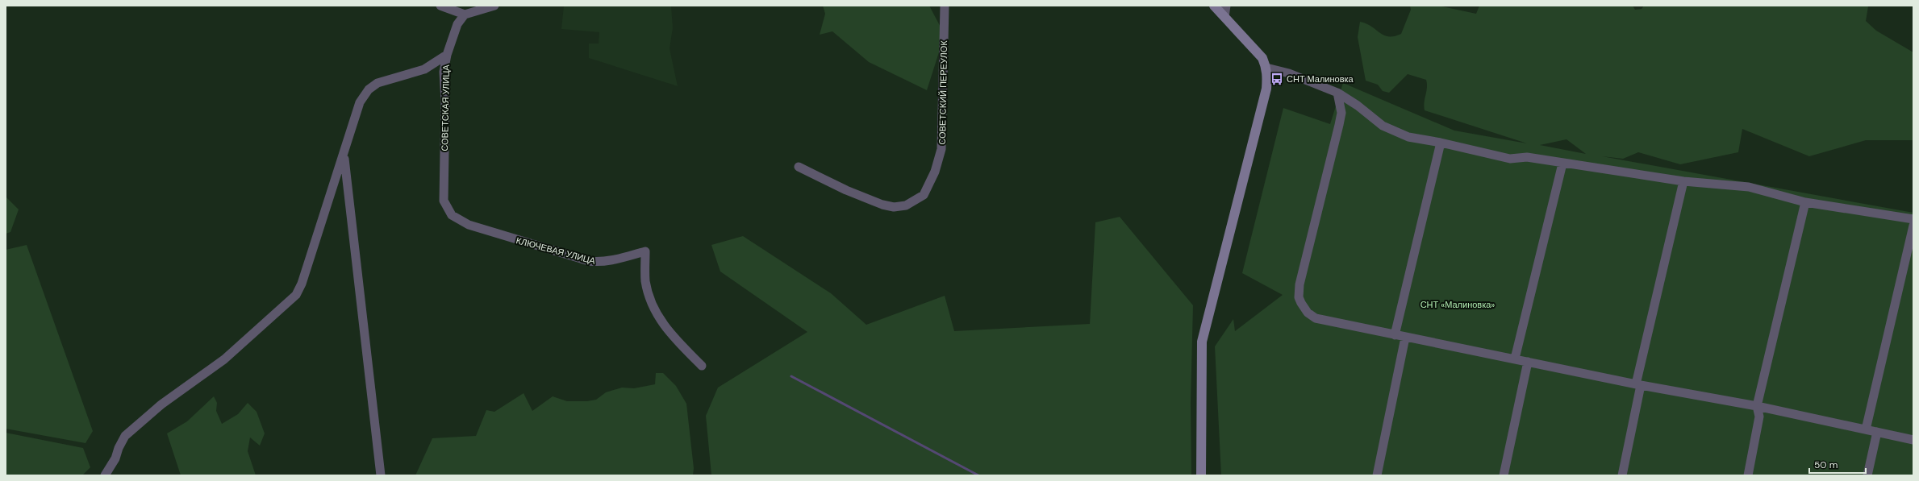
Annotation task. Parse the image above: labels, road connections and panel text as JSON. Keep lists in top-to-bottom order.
{
  "streets": {
    "street": ["СОВЕТСКИЙ ПЕРЕУЛОК", "СОВЕТСКАЯ УЛИЦА", "КЛЮЧЕВАЯ УЛИЦА"]
  },
  "crossings": [
    ["СОВЕТСКАЯ УЛИЦА", "КЛЮЧЕВАЯ УЛИЦА"]
  ],
  "parks": ["СНТ «Малиновка»"],
  "places": {
    "bus stop": ["СНТ Малиновка"]
  },
  "scale_bar": "50 m"
}
